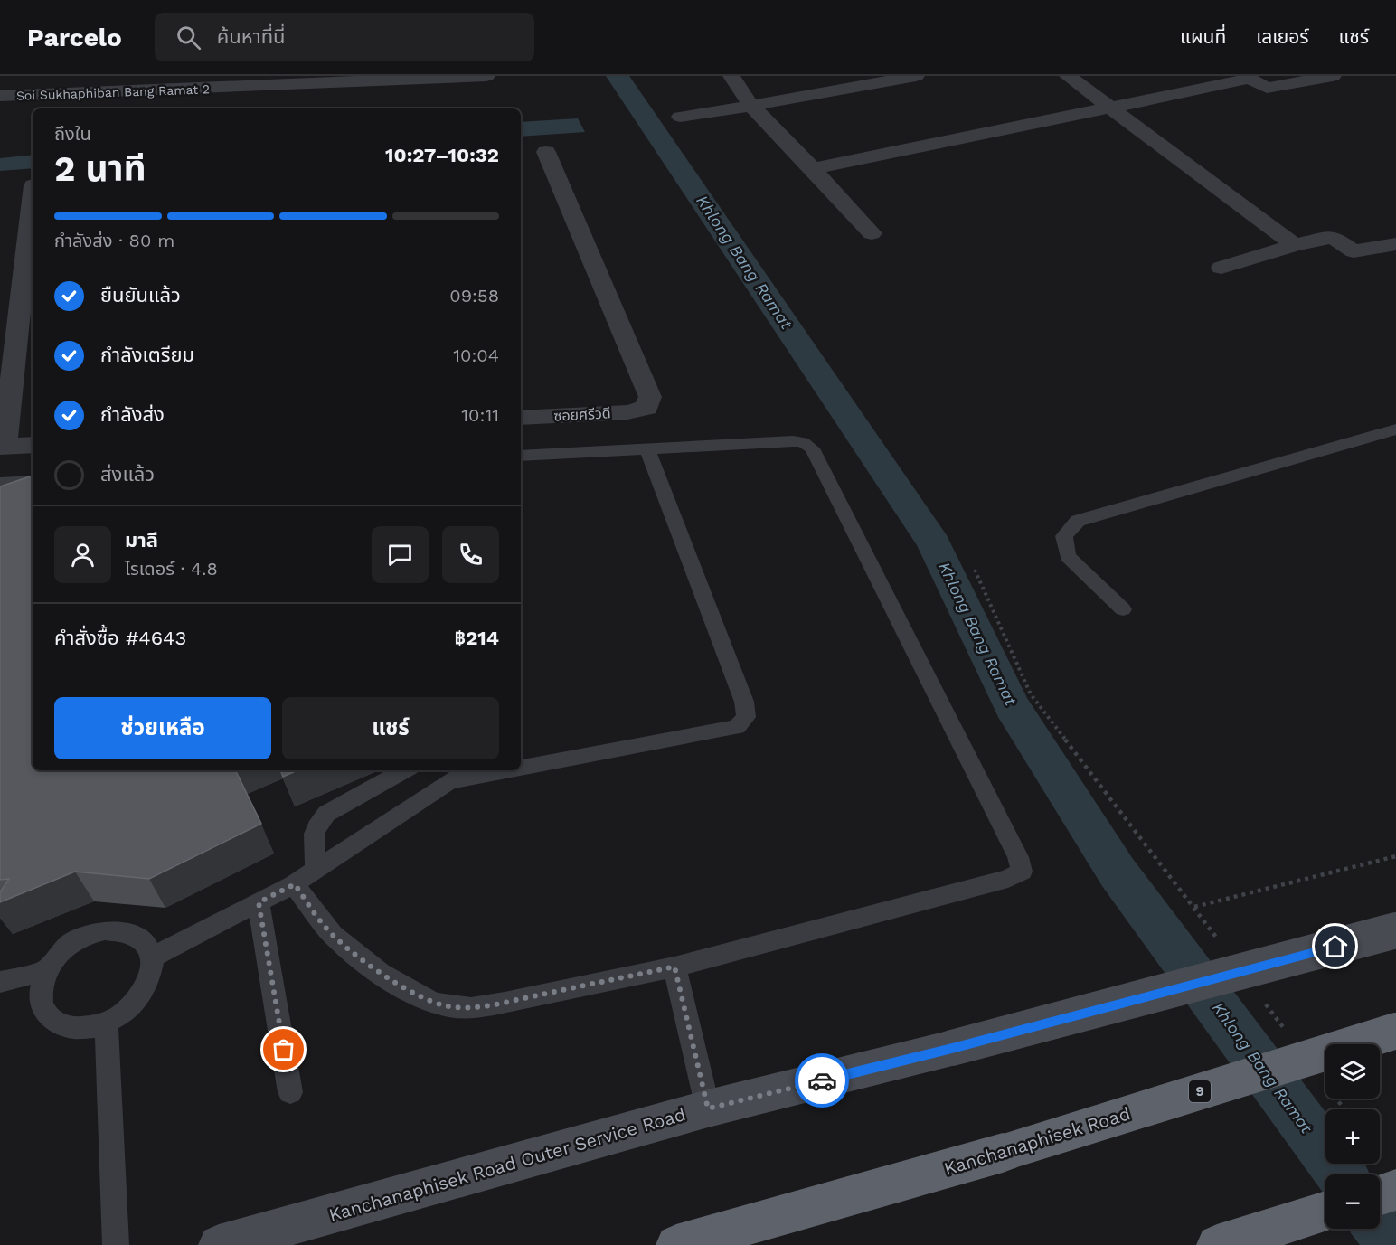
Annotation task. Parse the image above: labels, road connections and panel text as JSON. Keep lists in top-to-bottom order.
{
  "streets": {
    "highway": ["9", "Kanchanaphisek Road"],
    "main road": ["Kanchanaphisek Road Outer Service Road"],
    "street": ["Soi Sukhaphiban Bang Ramat 2", "ซอยศรีวดี"]
  },
  "water": ["Khlong Bang Ramat"],
  "page": {
    "header": "Parcelo",
    "search": "ค้นหาที่นี่",
    "nav": ["แผนที่", "เลเยอร์", "แชร์"],
    "heading": ["2 นาที", "ถึงใน", "10:27–10:32"],
    "panel": [
      "มาลี",
      "ไรเดอร์ · 4.8",
      "คำสั่งซื้อ #4643",
      "฿214"
    ],
    "bar": "กำลังส่ง · 80 m",
    "list": [
      ["ยืนยันแล้ว", "09:58"],
      ["กำลังเตรียม", "10:04"],
      ["กำลังส่ง", "10:11"],
      "ส่งแล้ว"
    ],
    "buttons": ["ช่วยเหลือ", "แชร์"],
    "map_buttons": ["+", "−"]
  }
}
